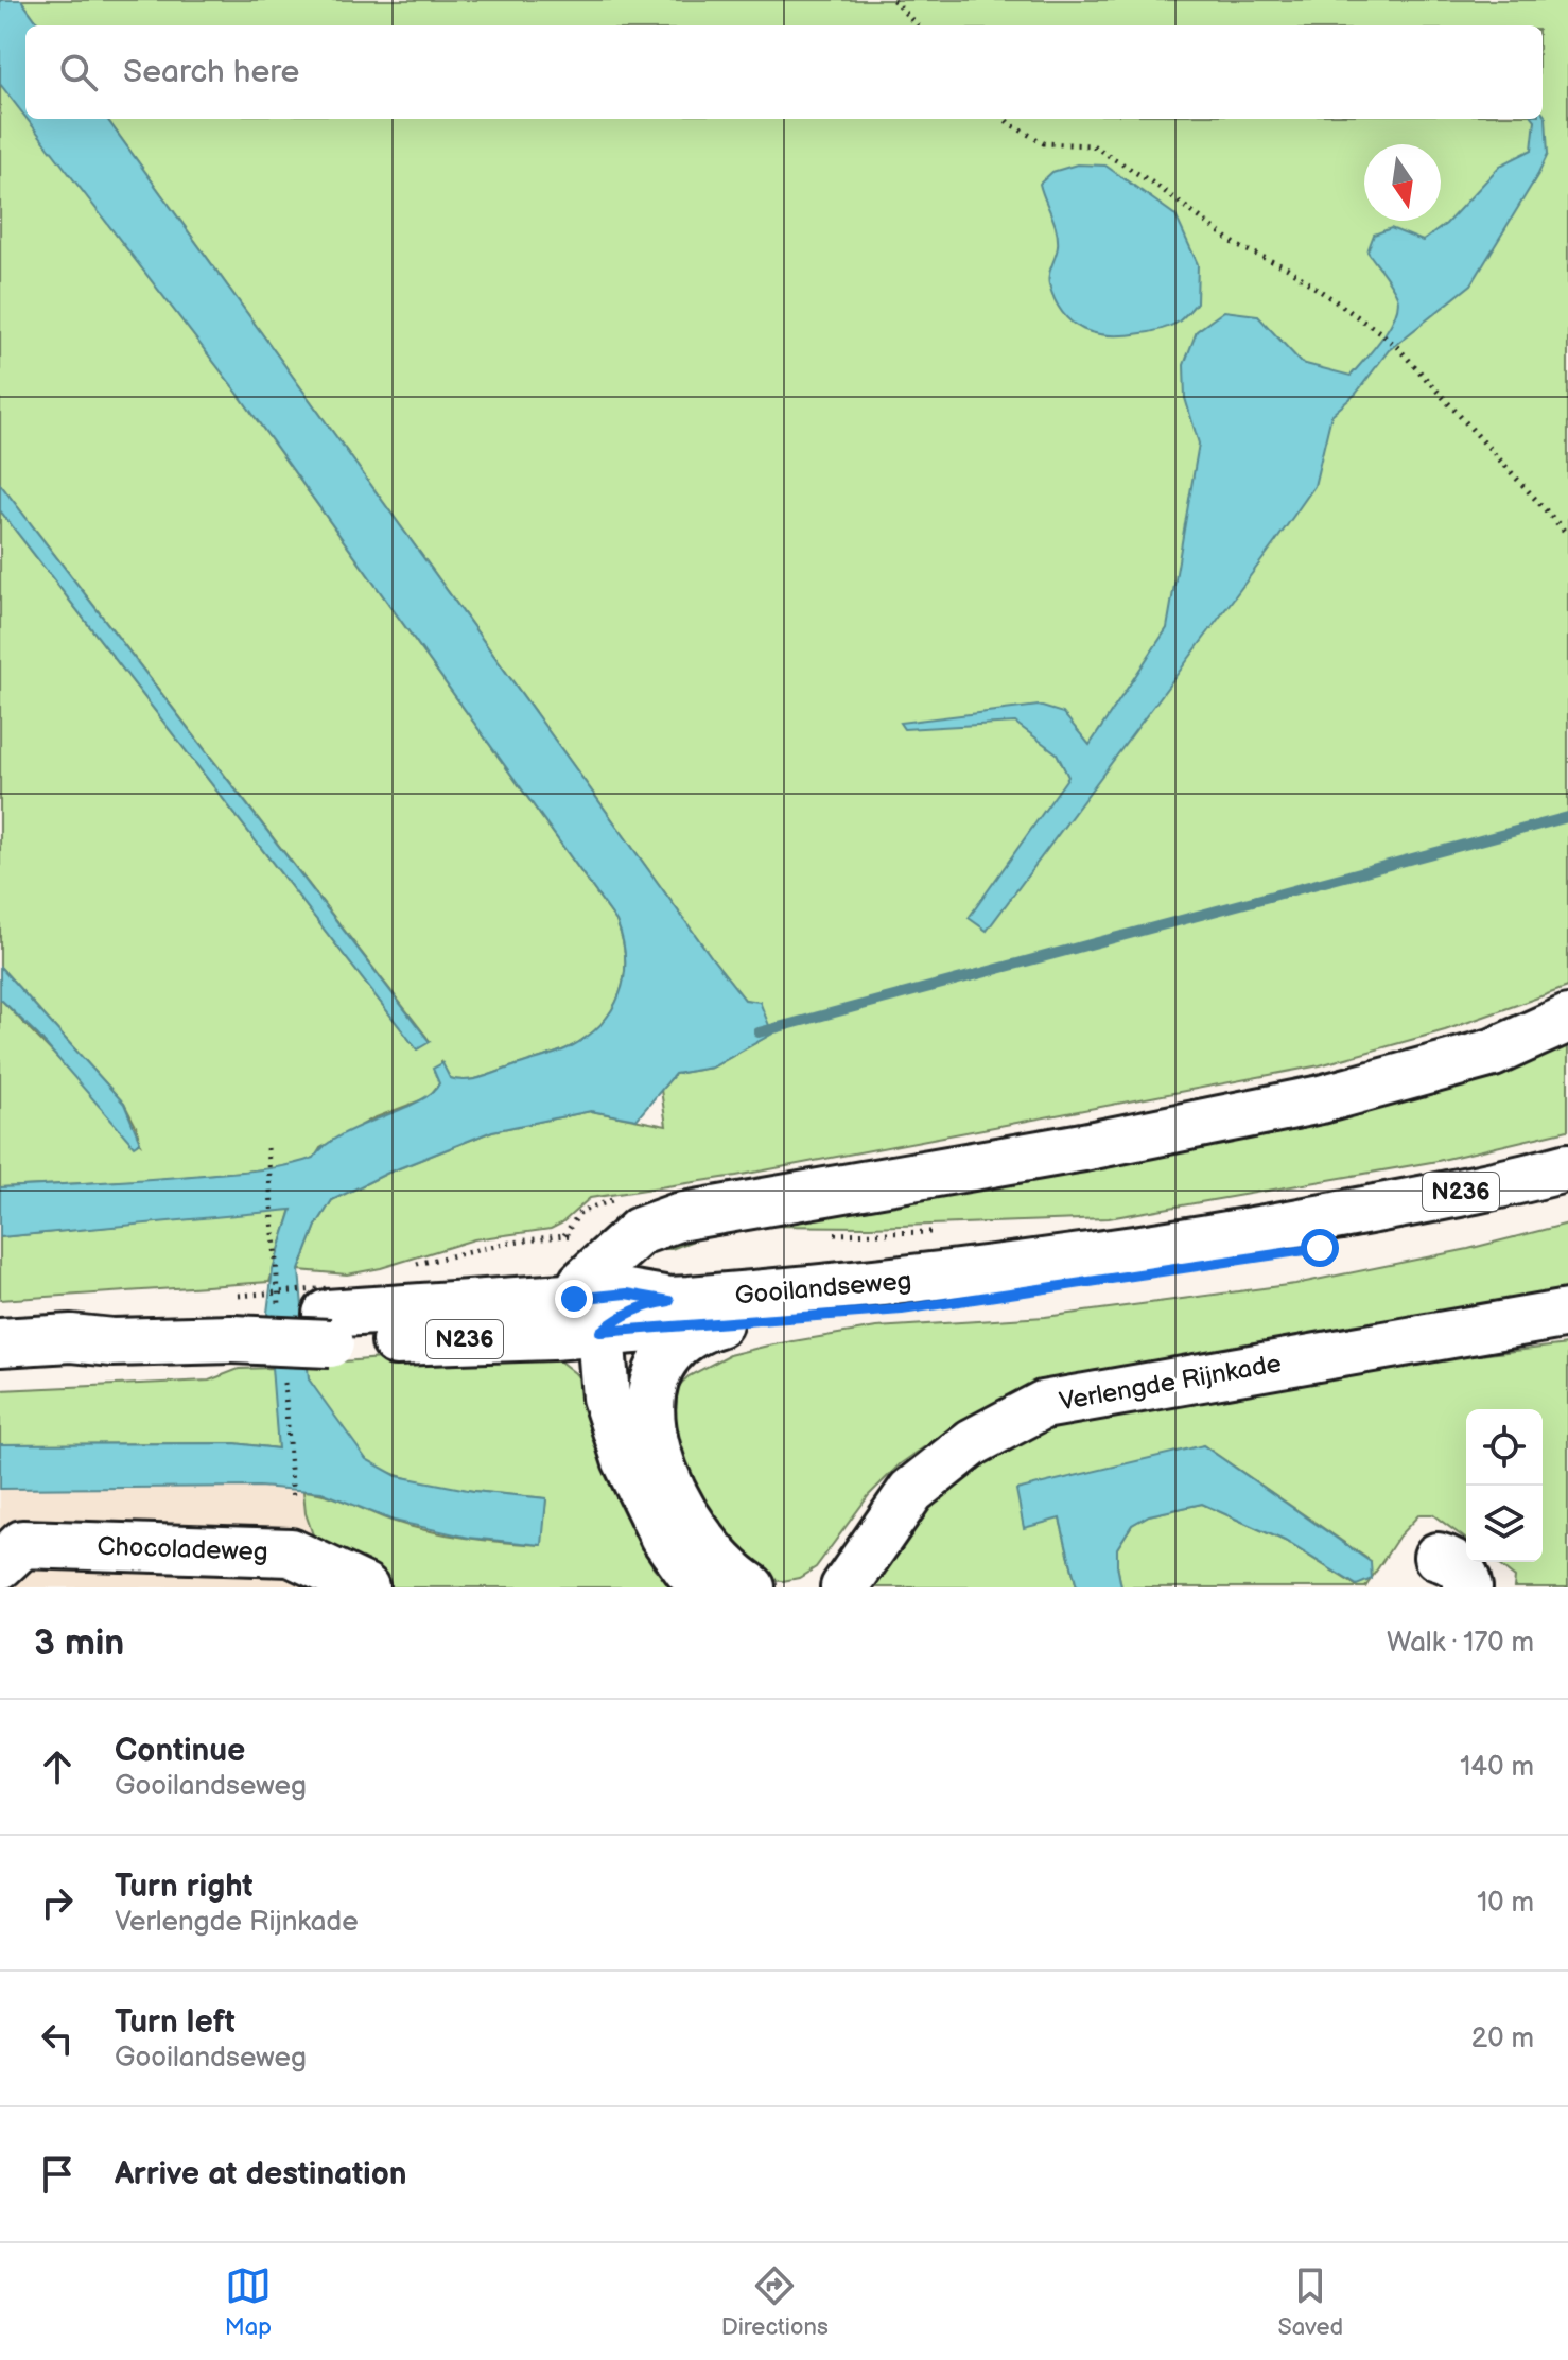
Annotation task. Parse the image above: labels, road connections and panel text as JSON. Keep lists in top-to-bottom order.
{
  "streets": {
    "street": [
      "N236",
      "Gooilandseweg",
      "Verlengde Rijnkade",
      "Chocoladeweg"
    ]
  },
  "north": "bottom",
  "page": {
    "search": "Search here",
    "heading": ["3 min", "Walk · 170 m"],
    "list": [
      ["Continue", "Gooilandseweg", "140 m"],
      ["Turn right", "Verlengde Rijnkade", "10 m"],
      ["Turn left", "Gooilandseweg", "20 m"],
      "Arrive at destination"
    ],
    "nav": ["Map", "Directions", "Saved"]
  }
}
